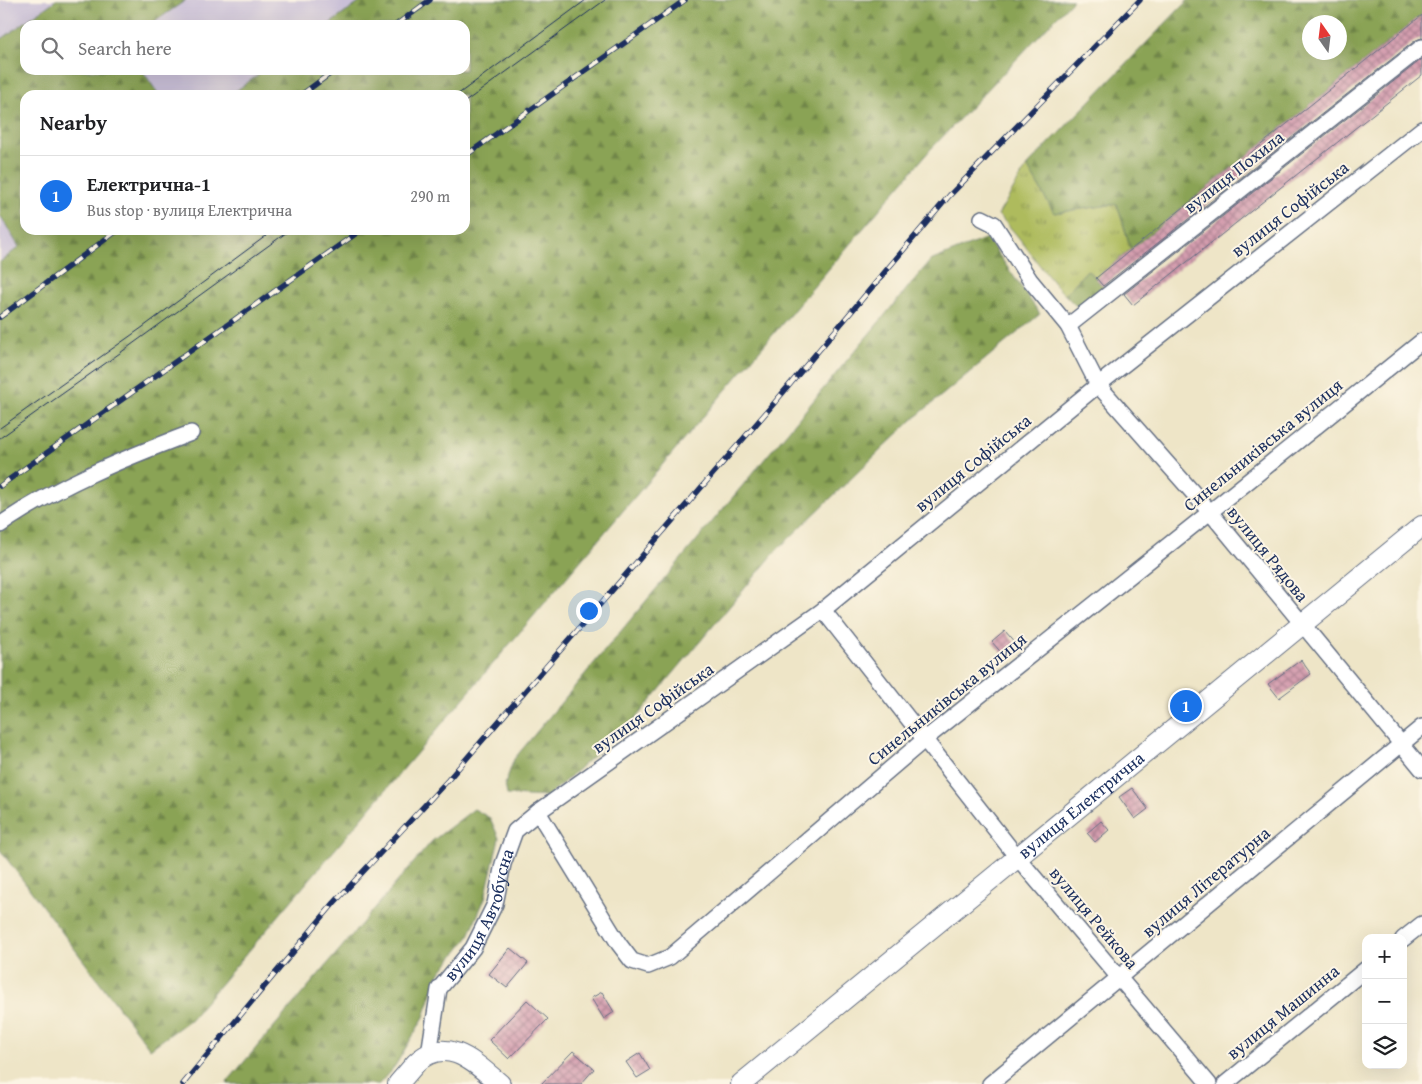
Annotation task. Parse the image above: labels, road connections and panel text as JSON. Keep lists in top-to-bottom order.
{
  "streets": {
    "street": [
      "вулиця Похила",
      "вулиця Софійська",
      "Синельниківська вулиця",
      "вулиця Рядова",
      "вулиця Електрична",
      "вулиця Літературна",
      "вулиця Автобусна",
      "вулиця Рейкова",
      "вулиця Машинна"
    ]
  },
  "crossings": [
    ["вулиця Похила", "вулиця Рядова"],
    ["вулиця Софійська", "Синельниківська вулиця"],
    ["вулиця Софійська", "вулиця Рядова"],
    ["вулиця Софійська", "вулиця Автобусна"],
    ["вулиця Софійська", "вулиця Рейкова"],
    ["Синельниківська вулиця", "вулиця Рядова"],
    ["Синельниківська вулиця", "вулиця Автобусна"],
    ["Синельниківська вулиця", "вулиця Рейкова"],
    ["вулиця Рядова", "вулиця Електрична"],
    ["вулиця Рядова", "вулиця Літературна"],
    ["вулиця Електрична", "вулиця Рейкова"],
    ["вулиця Літературна", "вулиця Рейкова"]
  ],
  "north": "top",
  "page": {
    "search": "Search here",
    "heading": "Nearby",
    "list": [
      {
        "mark": "1",
        "name": "Електрична-1",
        "note": "Bus stop · вулиця Електрична",
        "value": "290 m"
      }
    ],
    "pins": "1",
    "map_buttons": ["+", "−"]
  }
}
